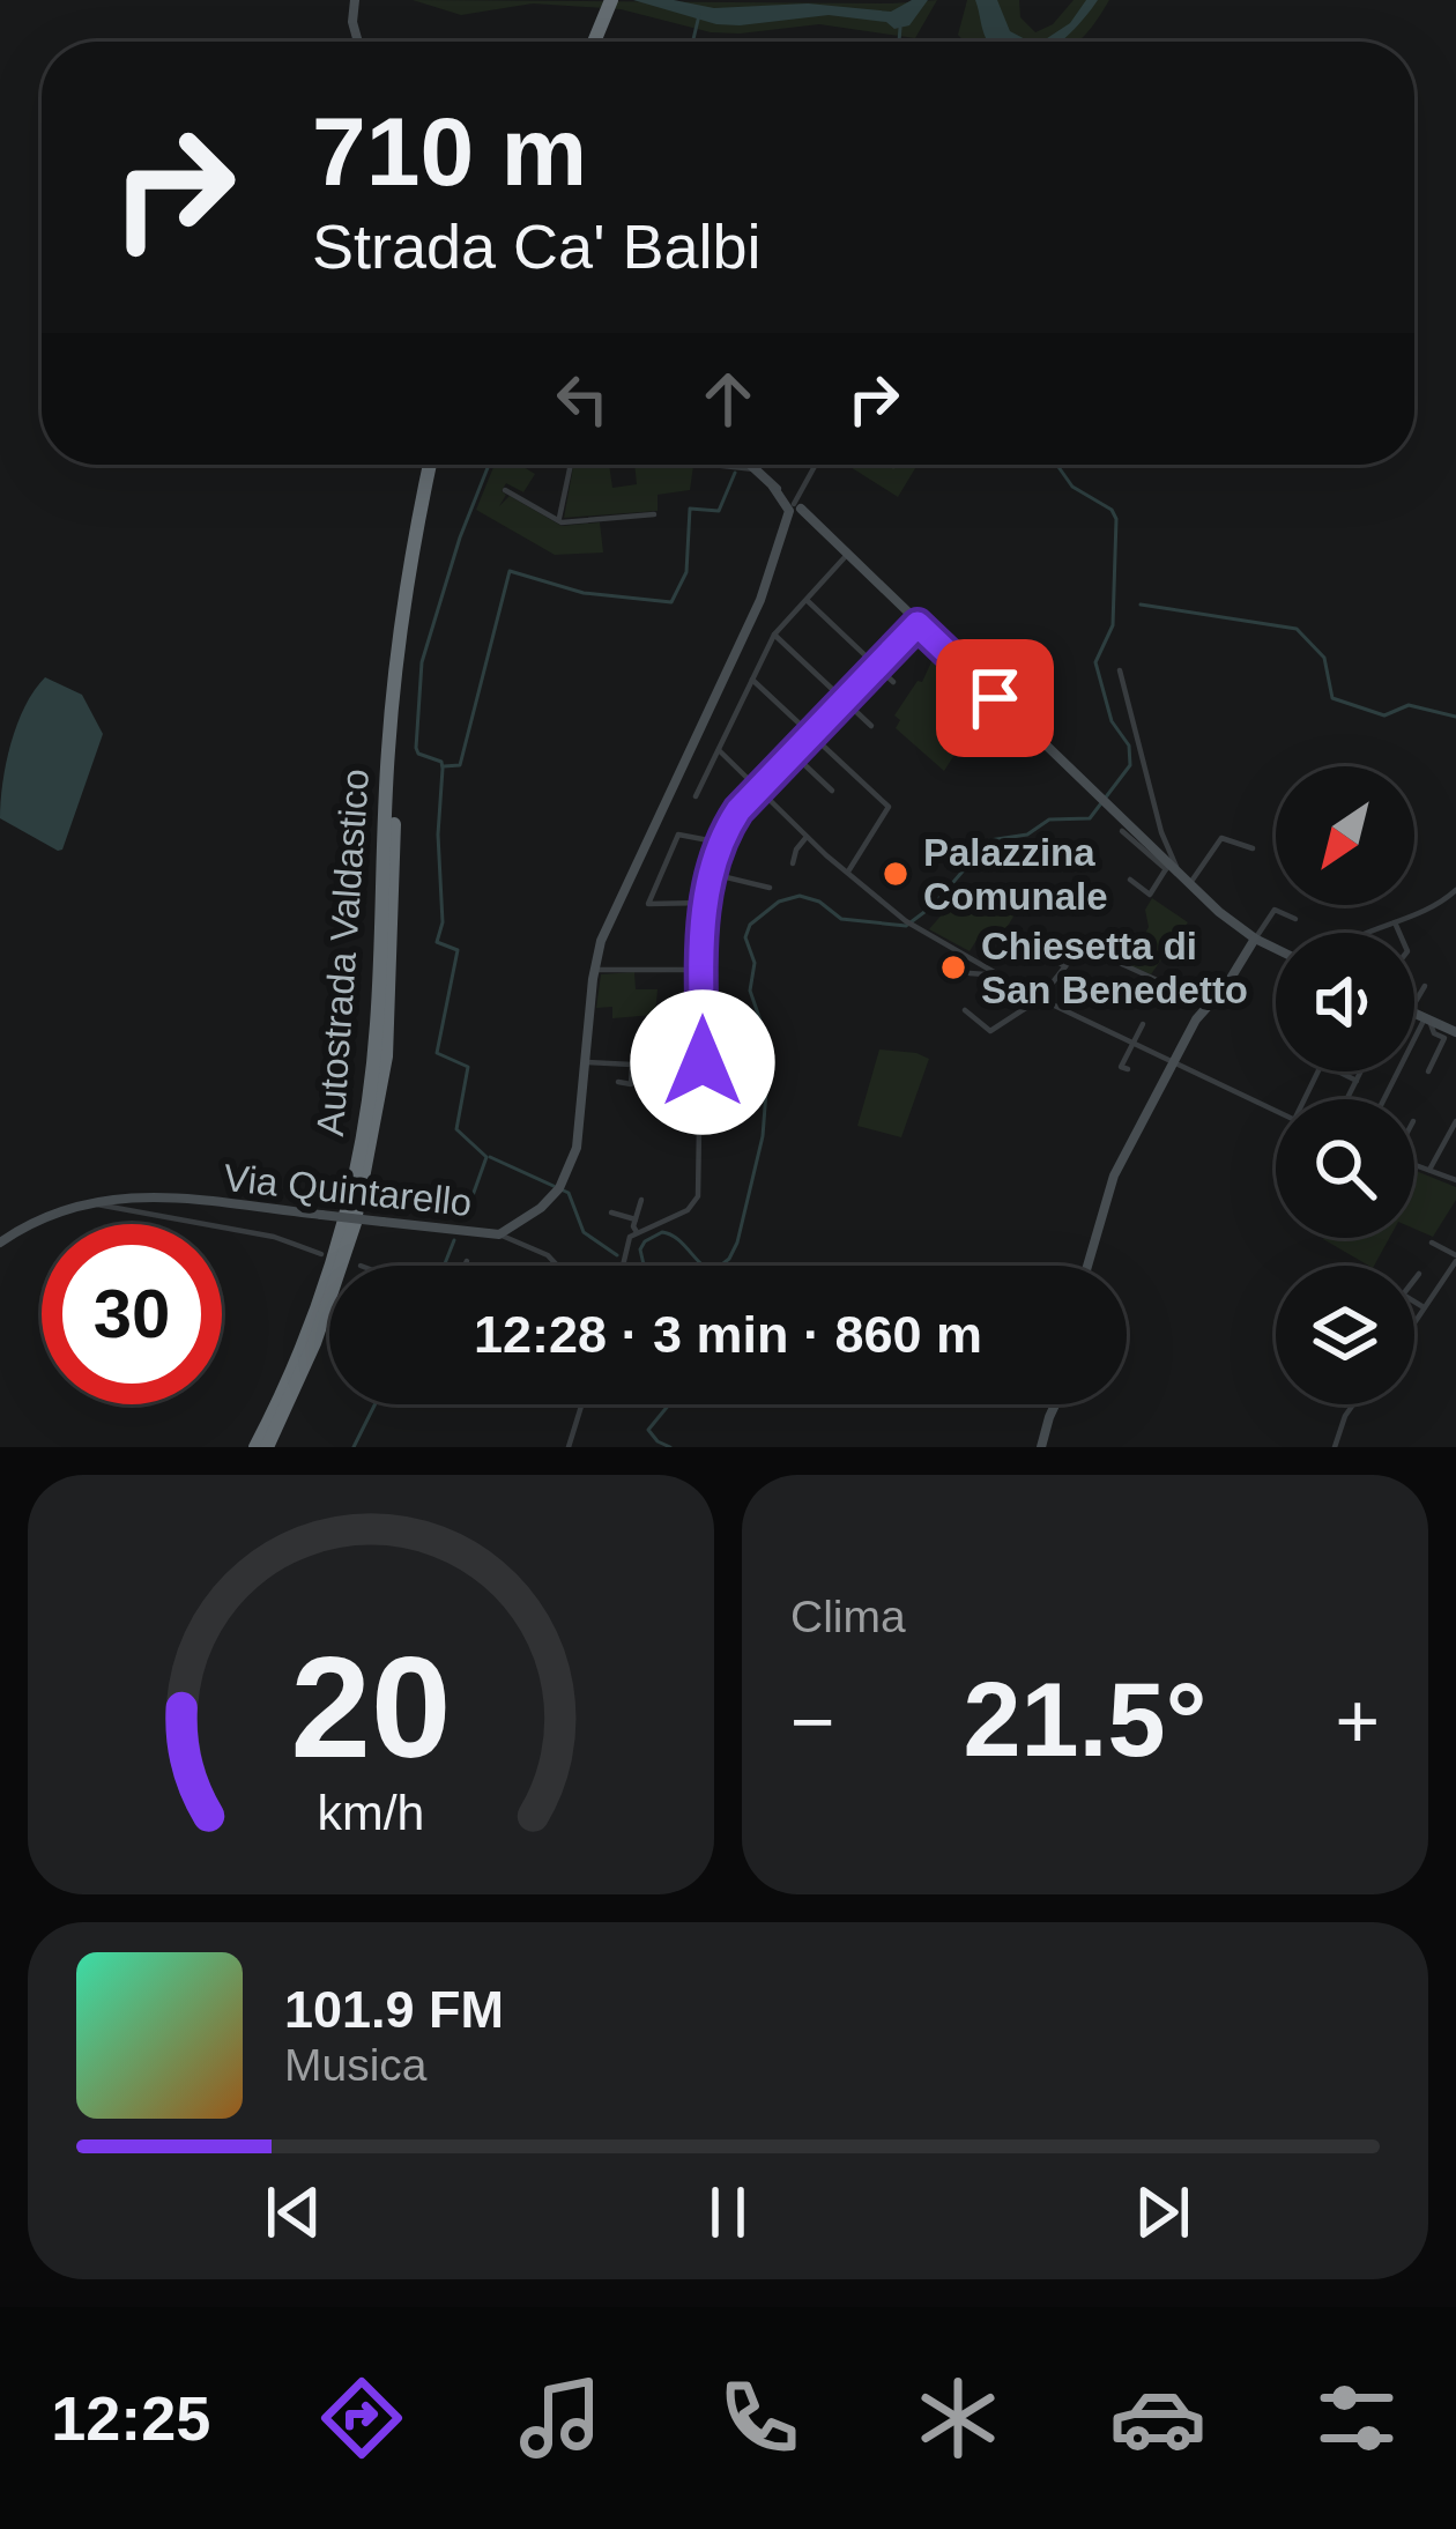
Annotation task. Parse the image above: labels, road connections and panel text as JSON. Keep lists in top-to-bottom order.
{
  "streets": {
    "highway": ["Autostrada Valdastico"],
    "street": ["Via Quintarello"]
  },
  "places": ["Palazzina Comunale", "Chiesetta di San Benedetto"],
  "north": "bottom left",
  "page": {
    "turn": ["710 m", "Strada Ca' Balbi"],
    "limit": "30",
    "trip": "12:28 · 3 min · 860 m",
    "tile": "Clima",
    "heat": ["−", "21.5°", "+"],
    "song": ["101.9 FM", "Musica"],
    "tabs": "12:25",
    "gauge": ["20", "km/h"]
  }
}
